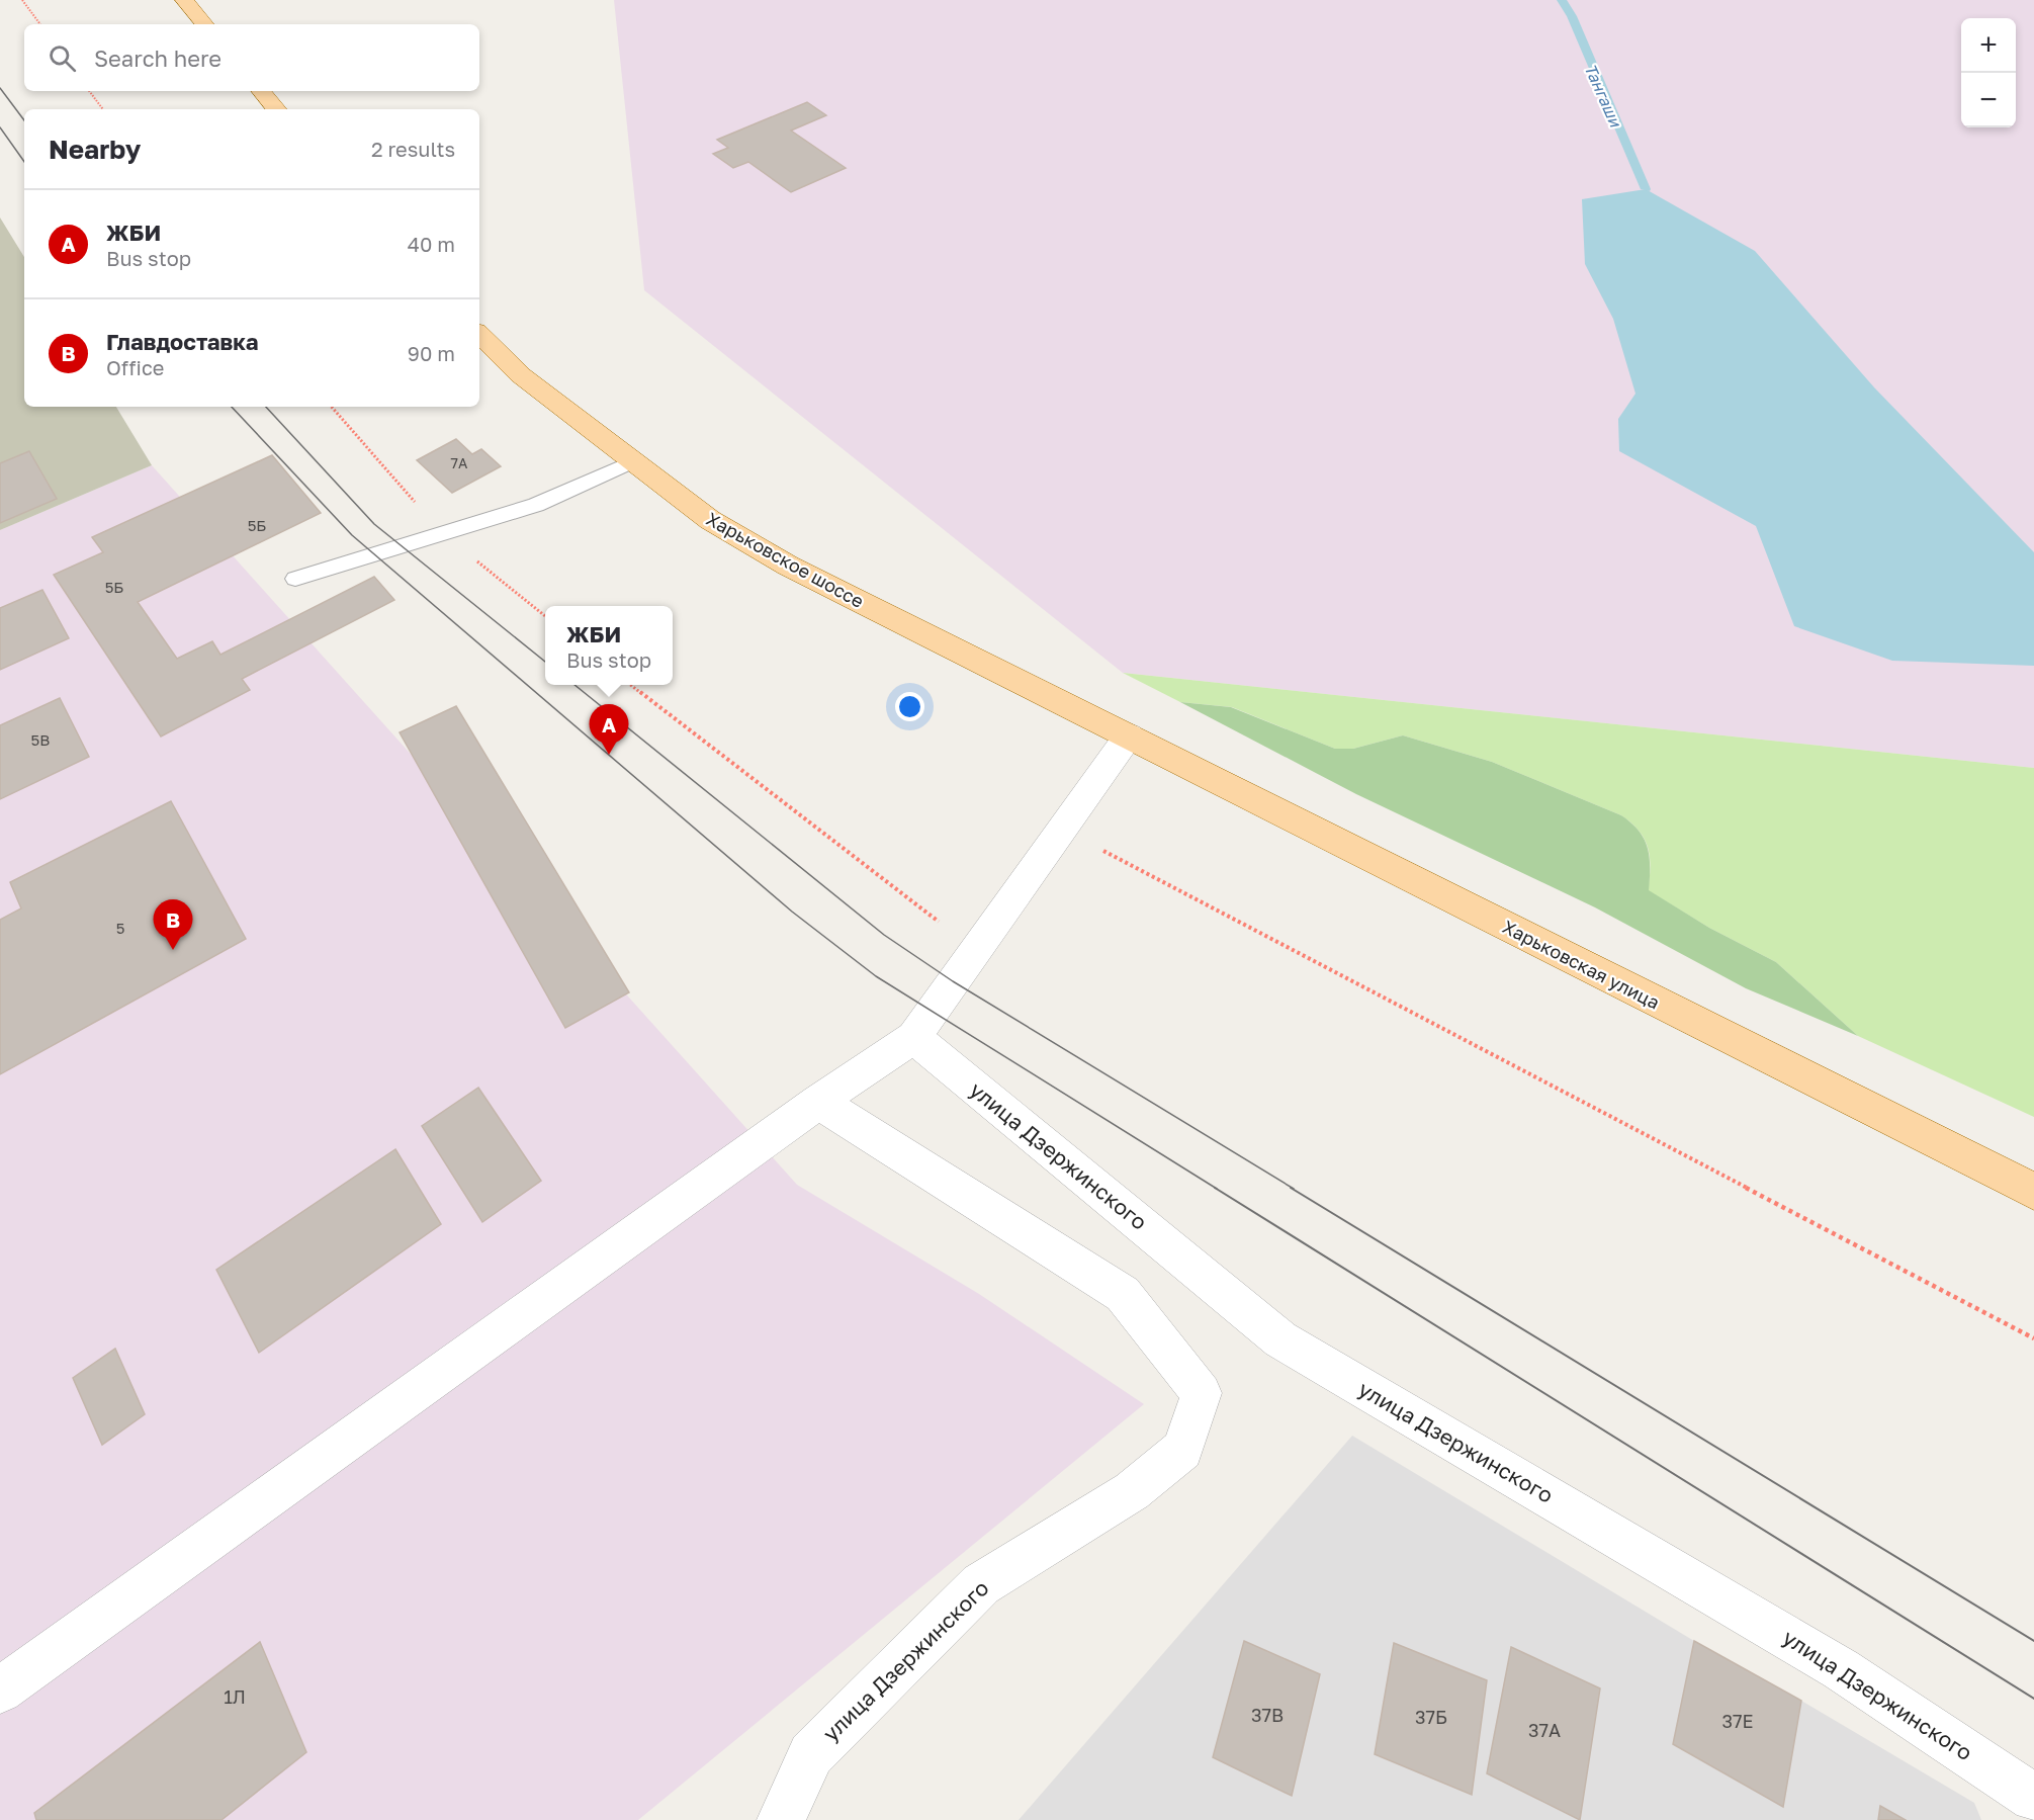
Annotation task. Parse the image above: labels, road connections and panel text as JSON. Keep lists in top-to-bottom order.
{
  "streets": {
    "main road": ["Харьковское шоссе", "Харьковская улица"],
    "street": ["улица Дзержинского"]
  },
  "crossings": [
    ["Харьковское шоссе", "Харьковская улица"]
  ],
  "water": ["Тангаши"],
  "house_numbers": [
    "7А",
    "5Б",
    "5Б",
    "5В",
    "5",
    "1Л",
    "37В",
    "37Б",
    "37Е",
    "37А"
  ],
  "page": {
    "map_buttons": ["+", "−"],
    "search": "Search here",
    "heading": ["Nearby", "2 results"],
    "list": [
      {
        "mark": "A",
        "name": "ЖБИ",
        "note": "Bus stop",
        "value": "40 m"
      },
      {
        "mark": "B",
        "name": "Главдоставка",
        "note": "Office",
        "value": "90 m"
      }
    ],
    "popup": ["ЖБИ", "Bus stop"],
    "pins": ["A", "B"]
  }
}
